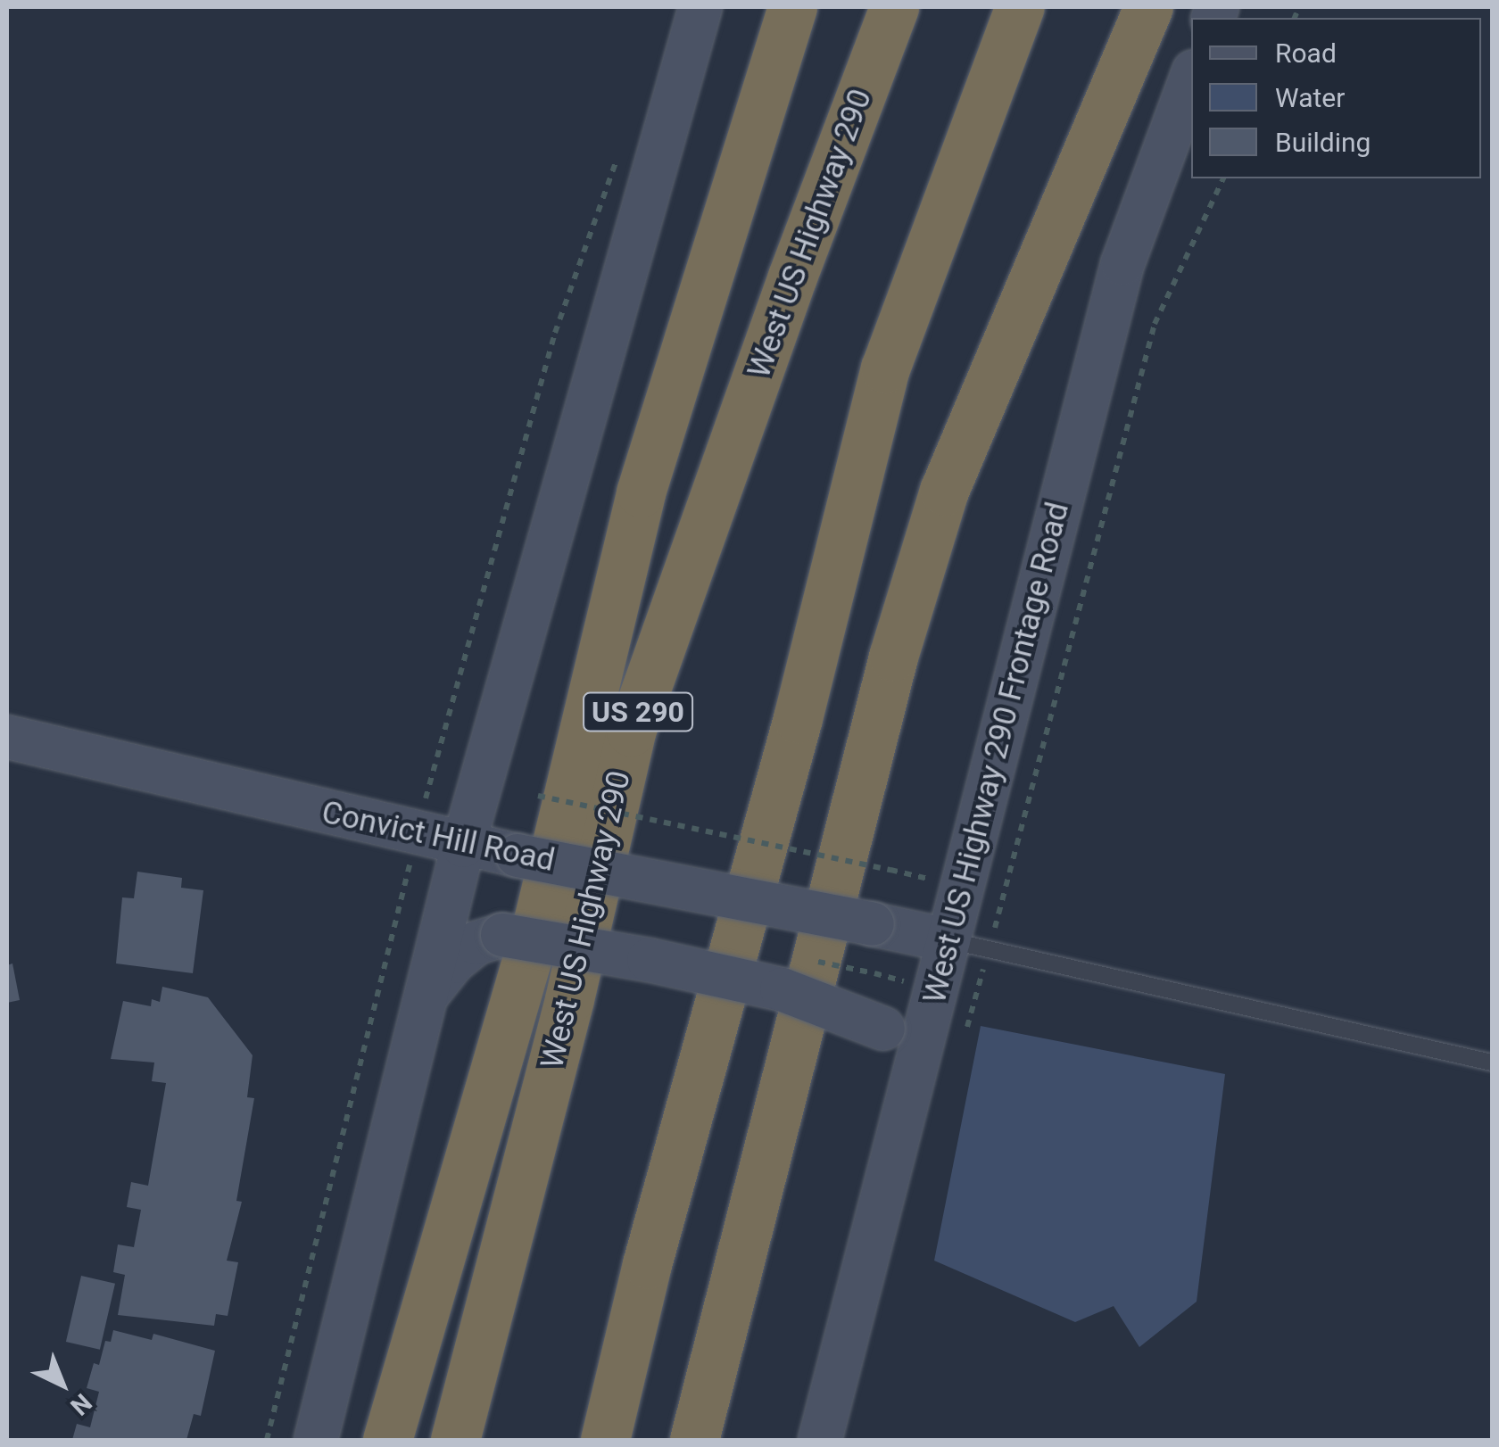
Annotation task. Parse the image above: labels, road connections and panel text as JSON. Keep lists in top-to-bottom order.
{
  "streets": {
    "highway": ["West US Highway 290", "US 290"],
    "main road": ["West US Highway 290 Frontage Road", "Convict Hill Road"]
  },
  "crossings": [
    ["West US Highway 290 Frontage Road", "Convict Hill Road"]
  ],
  "legend": ["Road", "Water", "Building"],
  "north": "bottom right"
}
